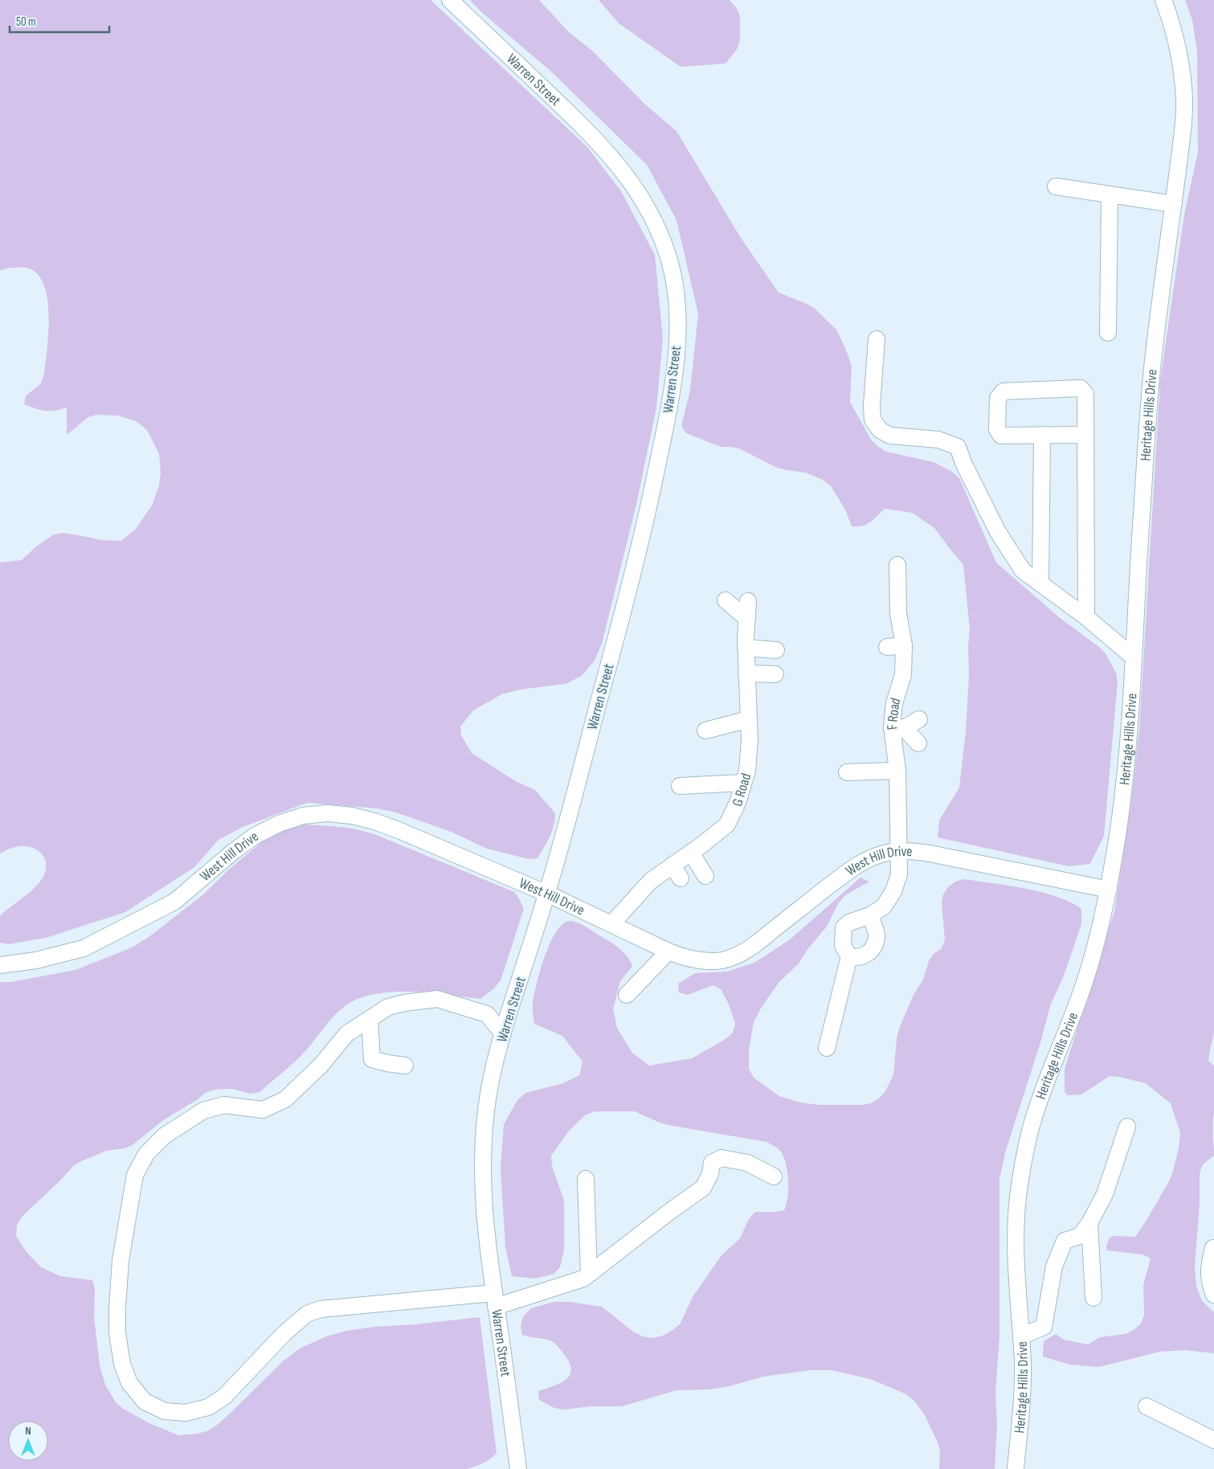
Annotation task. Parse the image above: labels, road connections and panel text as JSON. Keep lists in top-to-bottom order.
{
  "streets": {
    "street": [
      "Warren Street",
      "Heritage Hills Drive",
      "F Road",
      "G Road",
      "West Hill Drive"
    ]
  },
  "crossings": [
    ["Warren Street", "West Hill Drive"],
    ["Heritage Hills Drive", "West Hill Drive"],
    ["F Road", "West Hill Drive"],
    ["G Road", "West Hill Drive"]
  ],
  "scale_bar": "50 m",
  "north": "top"
}
